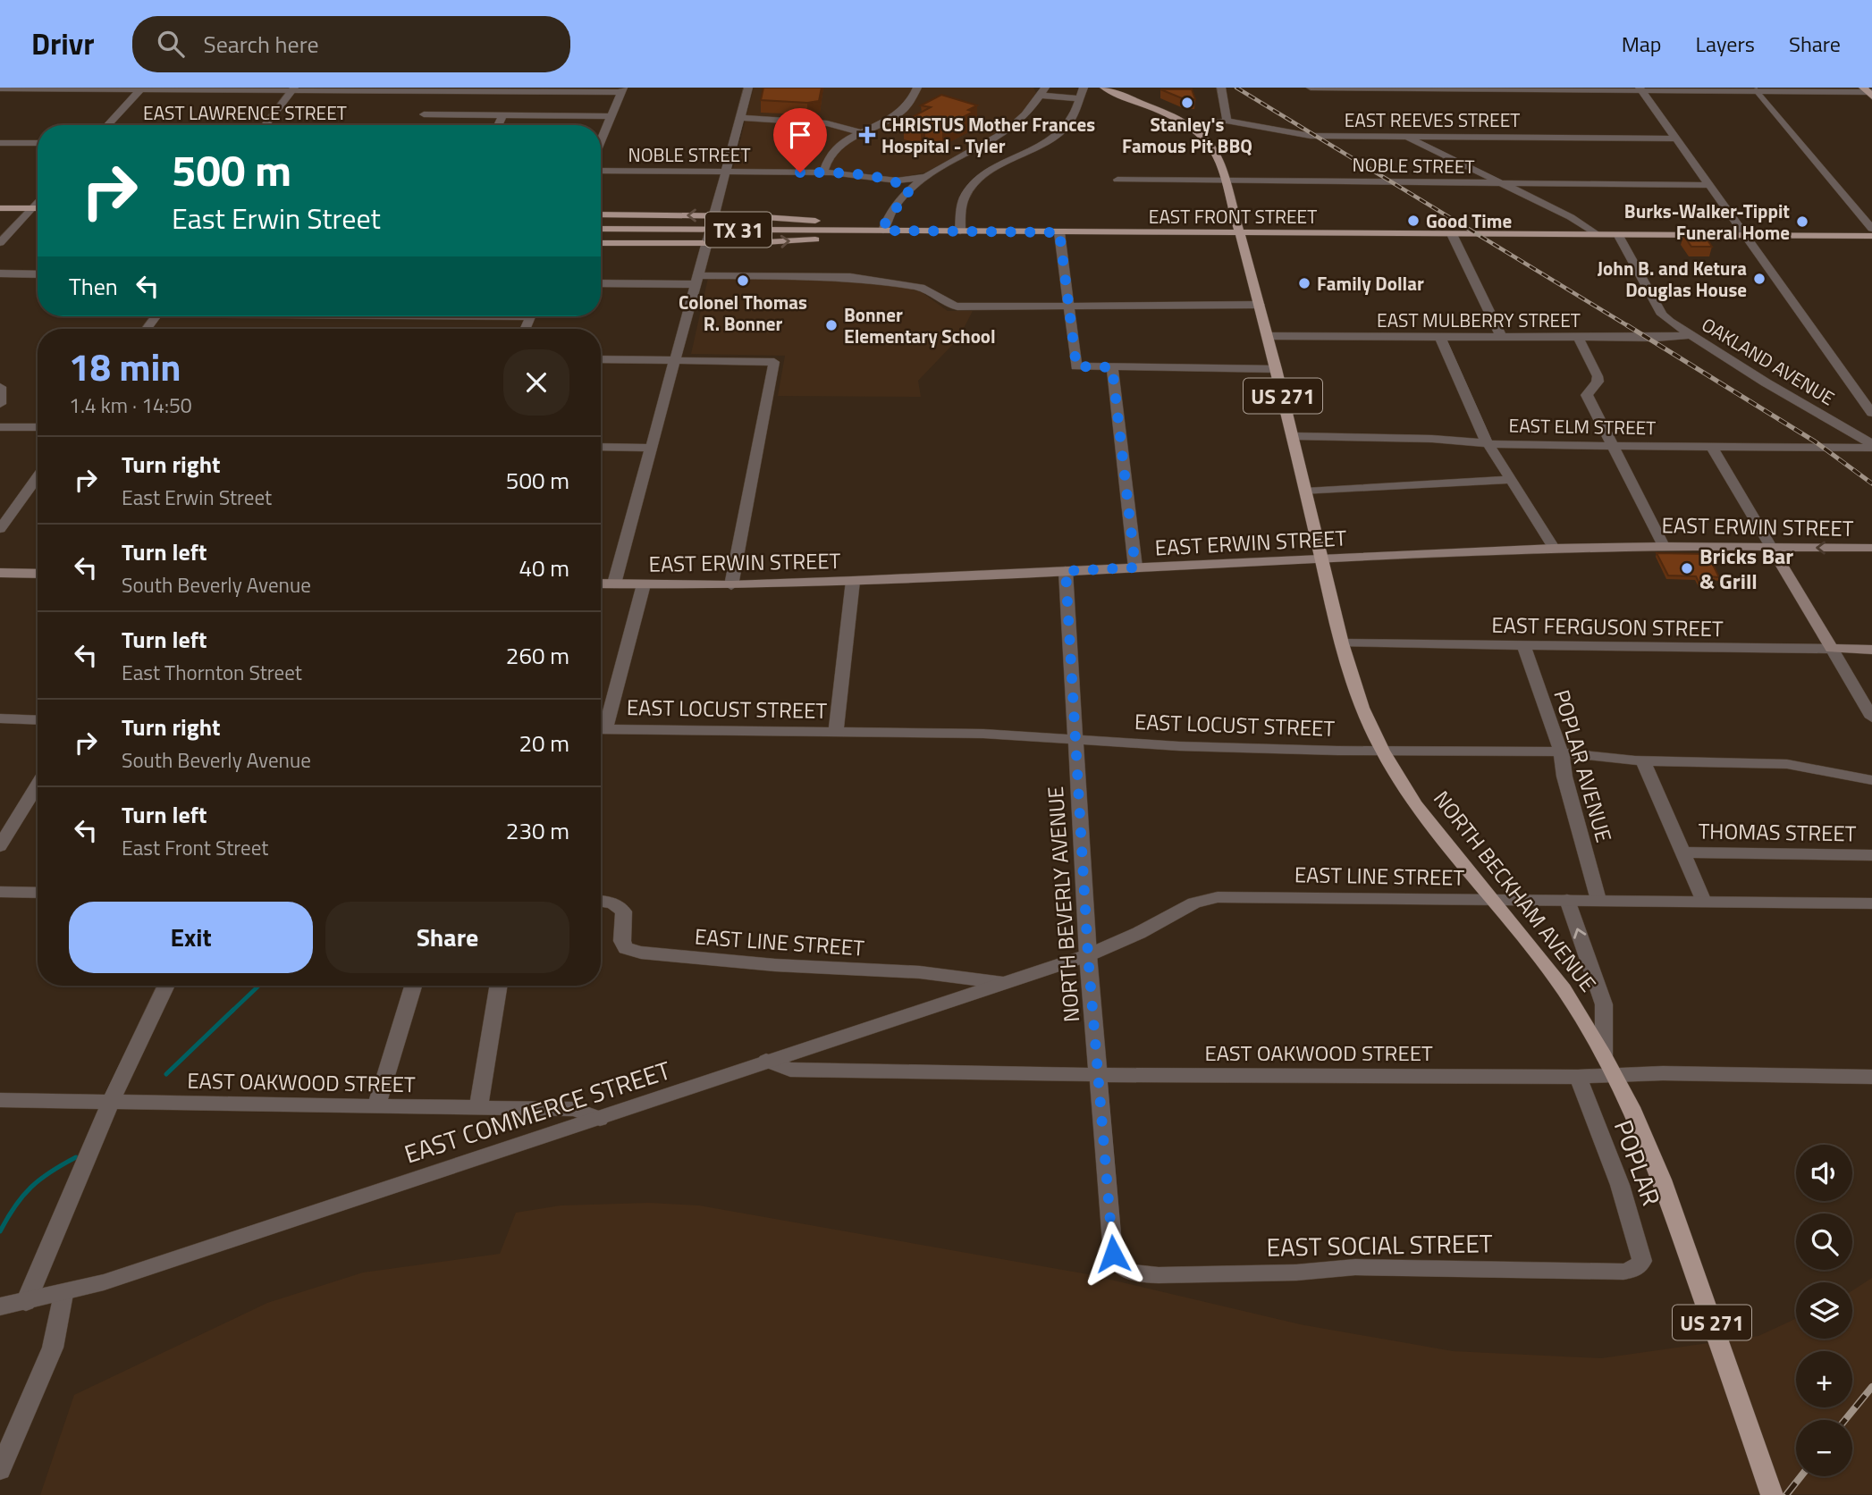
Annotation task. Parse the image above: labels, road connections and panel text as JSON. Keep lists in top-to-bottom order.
{
  "streets": {
    "main road": [
      "EAST FRONT STREET",
      "TX 31",
      "US 271",
      "EAST ERWIN STREET",
      "EAST FERGUSON STREET",
      "NORTH BECKHAM AVENUE"
    ],
    "street": [
      "EAST REEVES STREET",
      "NOBLE STREET",
      "EAST MULBERRY STREET",
      "OAKLAND AVENUE",
      "EAST ELM STREET",
      "EAST LOCUST STREET",
      "POPLAR AVENUE",
      "THOMAS STREET",
      "EAST LINE STREET",
      "NORTH BEVERLY AVENUE",
      "EAST OAKWOOD STREET",
      "EAST COMMERCE STREET",
      "POPLAR",
      "EAST SOCIAL STREET"
    ]
  },
  "crossings": [
    ["EAST FRONT STREET", "OAKLAND AVENUE"],
    ["EAST FRONT STREET", "US 271"],
    ["EAST MULBERRY STREET", "OAKLAND AVENUE"],
    ["EAST MULBERRY STREET", "US 271"],
    ["OAKLAND AVENUE", "EAST ELM STREET"],
    ["US 271", "EAST ELM STREET"],
    ["US 271", "EAST ERWIN STREET"],
    ["US 271", "NORTH BECKHAM AVENUE"],
    ["EAST ERWIN STREET", "NORTH BECKHAM AVENUE"],
    ["EAST ERWIN STREET", "NORTH BEVERLY AVENUE"],
    ["EAST FERGUSON STREET", "POPLAR AVENUE"],
    ["EAST FERGUSON STREET", "NORTH BECKHAM AVENUE"],
    ["EAST LOCUST STREET", "POPLAR AVENUE"],
    ["EAST LOCUST STREET", "NORTH BECKHAM AVENUE"],
    ["EAST LOCUST STREET", "NORTH BEVERLY AVENUE"],
    ["POPLAR AVENUE", "EAST LINE STREET"],
    ["EAST LINE STREET", "NORTH BECKHAM AVENUE"],
    ["EAST LINE STREET", "NORTH BEVERLY AVENUE"],
    ["EAST LINE STREET", "EAST COMMERCE STREET"],
    ["NORTH BECKHAM AVENUE", "EAST OAKWOOD STREET"],
    ["NORTH BEVERLY AVENUE", "EAST OAKWOOD STREET"],
    ["NORTH BEVERLY AVENUE", "EAST COMMERCE STREET"],
    ["NORTH BEVERLY AVENUE", "EAST SOCIAL STREET"],
    ["EAST OAKWOOD STREET", "EAST COMMERCE STREET"],
    ["EAST OAKWOOD STREET", "POPLAR"],
    ["POPLAR", "EAST SOCIAL STREET"]
  ],
  "places": {
    "other": [
      "Stanley's Famous Pit BBQ",
      "Good Time",
      "Burks-Walker-Tippit Funeral Home",
      "John B. and Ketura Douglas House",
      "Colonel Thomas R. Bonner",
      "Family Dollar",
      "Bonner Elementary School",
      "Bricks Bar & Grill"
    ],
    "health": ["CHRISTUS Mother Frances Hospital - Tyler"]
  },
  "page": {
    "header": "Drivr",
    "search": "Search here",
    "nav": ["Map", "Layers", "Share"],
    "turn": ["500 m", "East Erwin Street"],
    "then": "Then",
    "heading": ["18 min", "1.4 km · 14:50"],
    "list": [
      {
        "name": "Turn right",
        "note": "East Erwin Street",
        "value": "500 m"
      },
      {
        "name": "Turn left",
        "note": "South Beverly Avenue",
        "value": "40 m"
      },
      {
        "name": "Turn left",
        "note": "East Thornton Street",
        "value": "260 m"
      },
      {
        "name": "Turn right",
        "note": "South Beverly Avenue",
        "value": "20 m"
      },
      {
        "name": "Turn left",
        "note": "East Front Street",
        "value": "230 m"
      }
    ],
    "buttons": ["Exit", "Share"],
    "map_buttons": ["+", "−"]
  }
}
